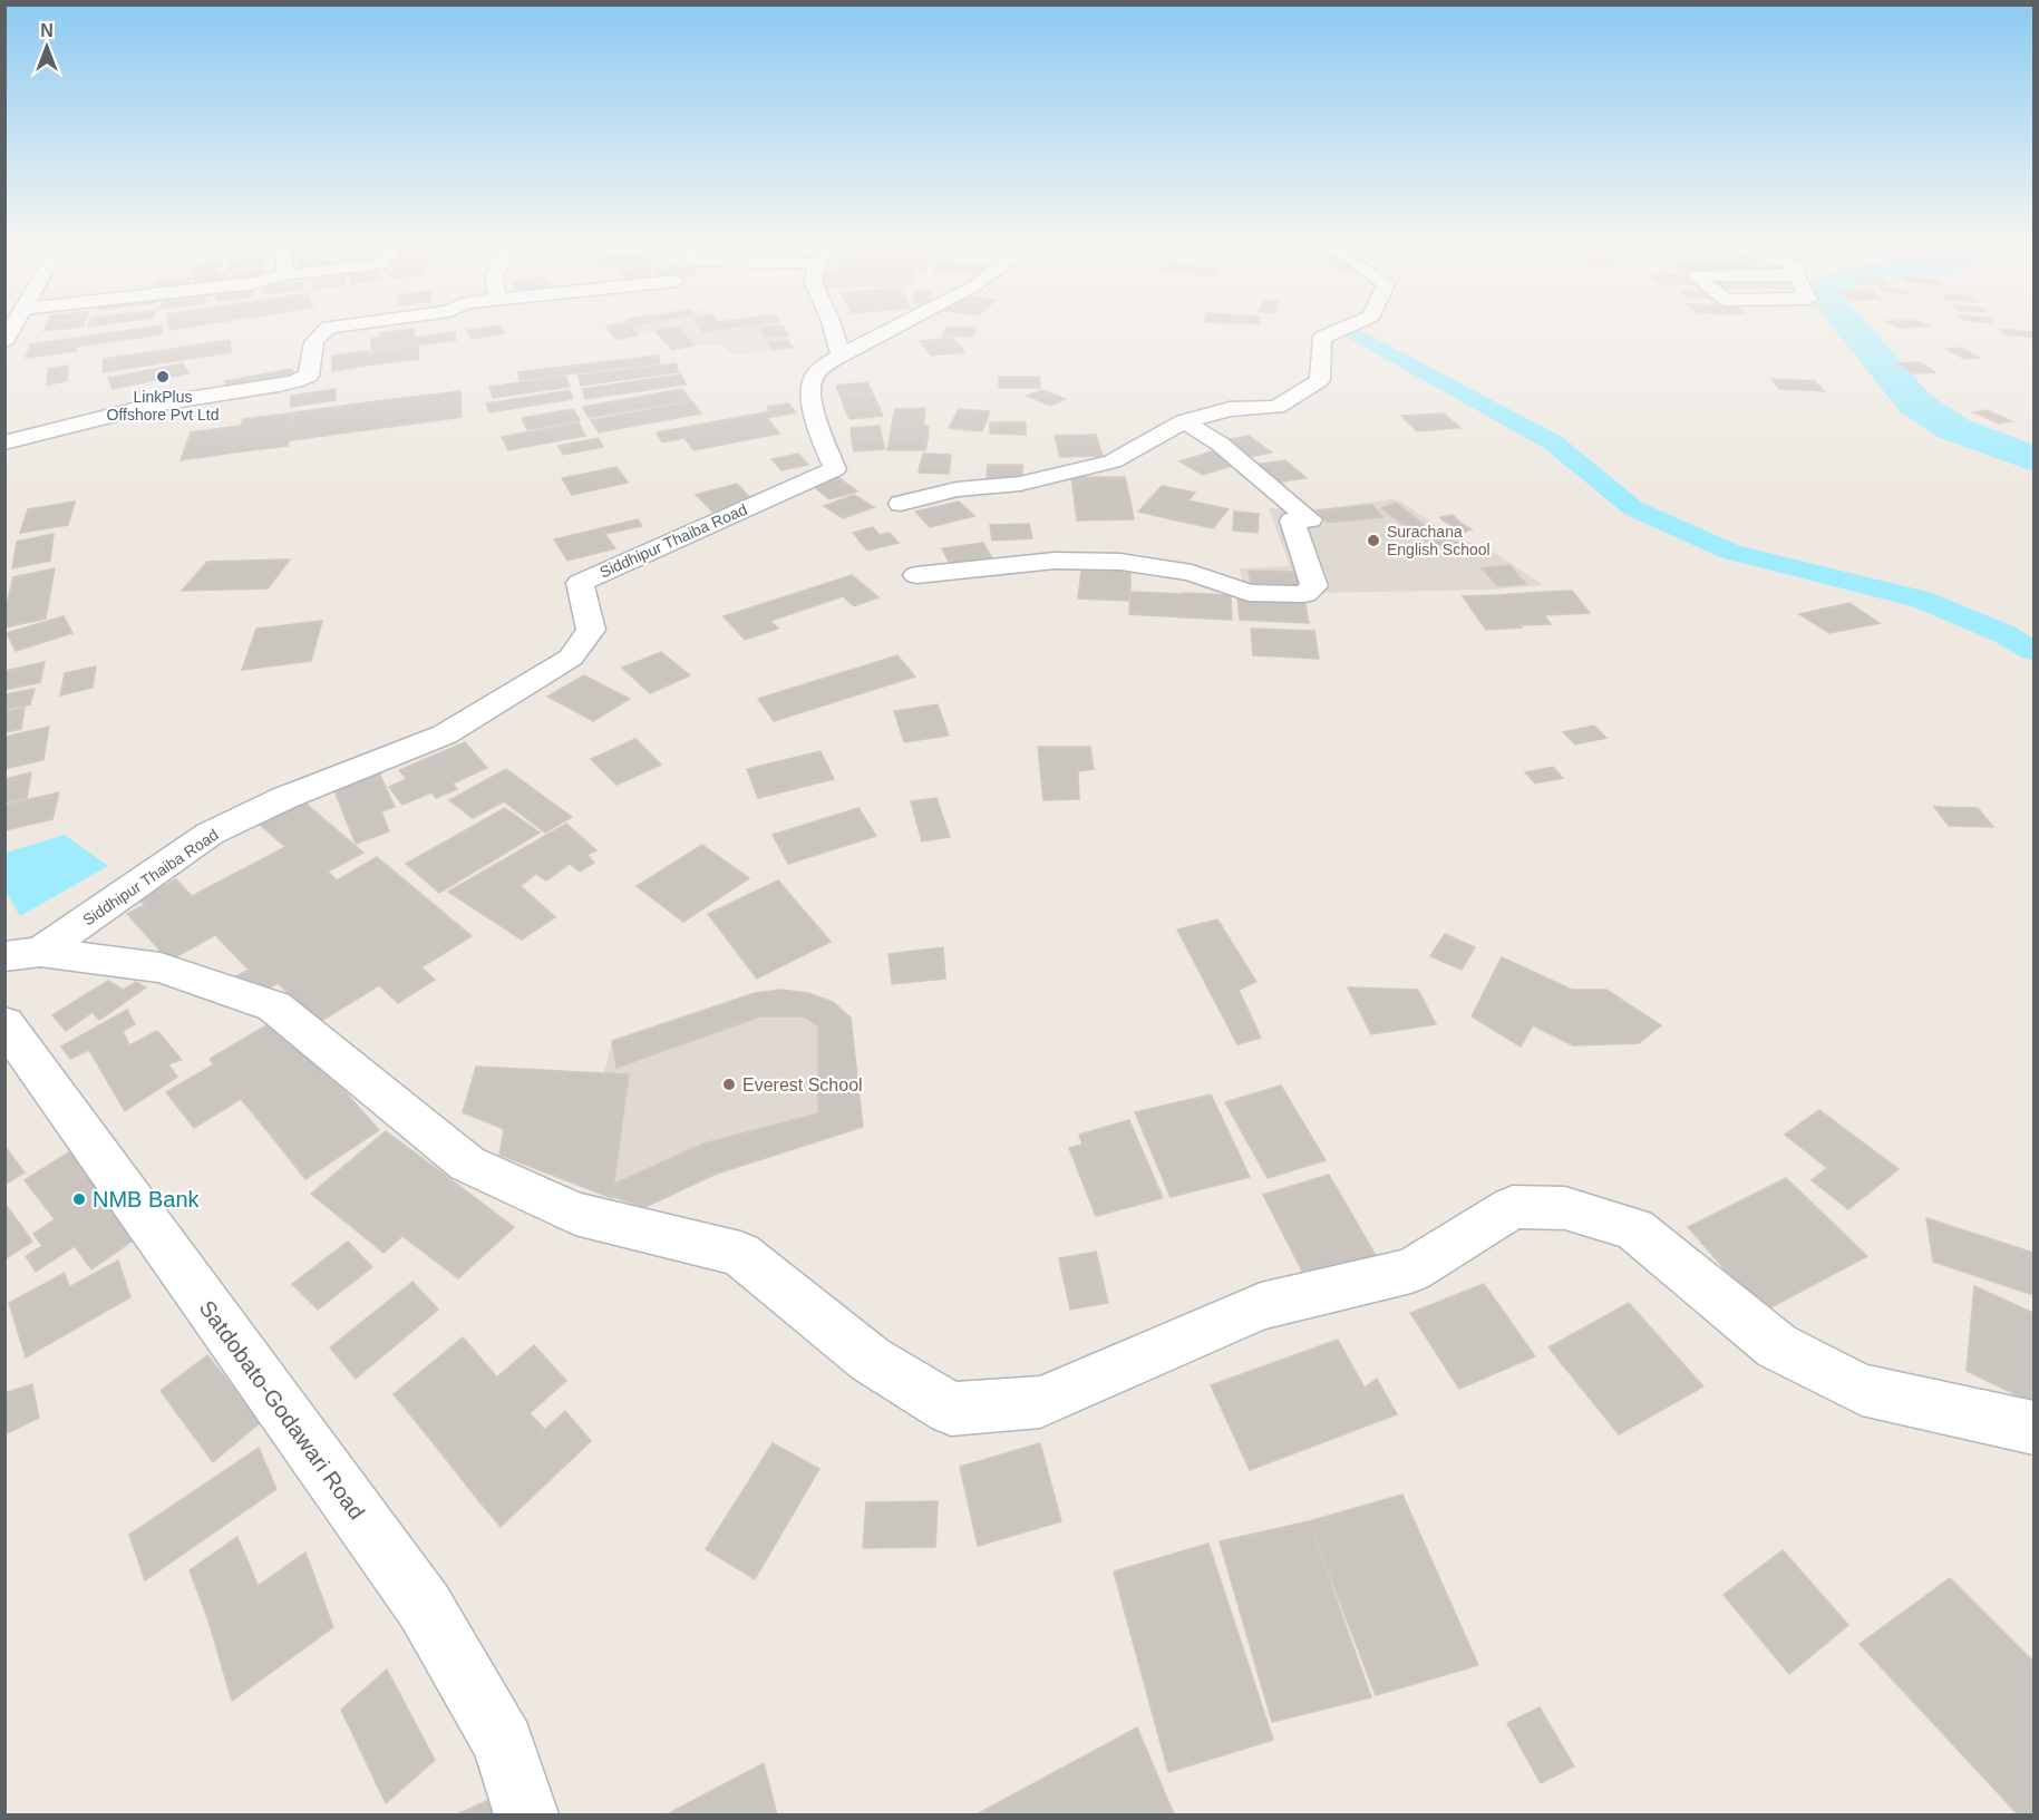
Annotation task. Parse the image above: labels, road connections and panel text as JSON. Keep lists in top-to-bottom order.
{
  "streets": {
    "street": ["Siddhipur Thaiba Road", "Satdobato-Godawari Road"]
  },
  "places": [
    "LinkPlus Offshore Pvt Ltd",
    "Surachana English School",
    "Everest School",
    "NMB Bank"
  ],
  "north": "top"
}
